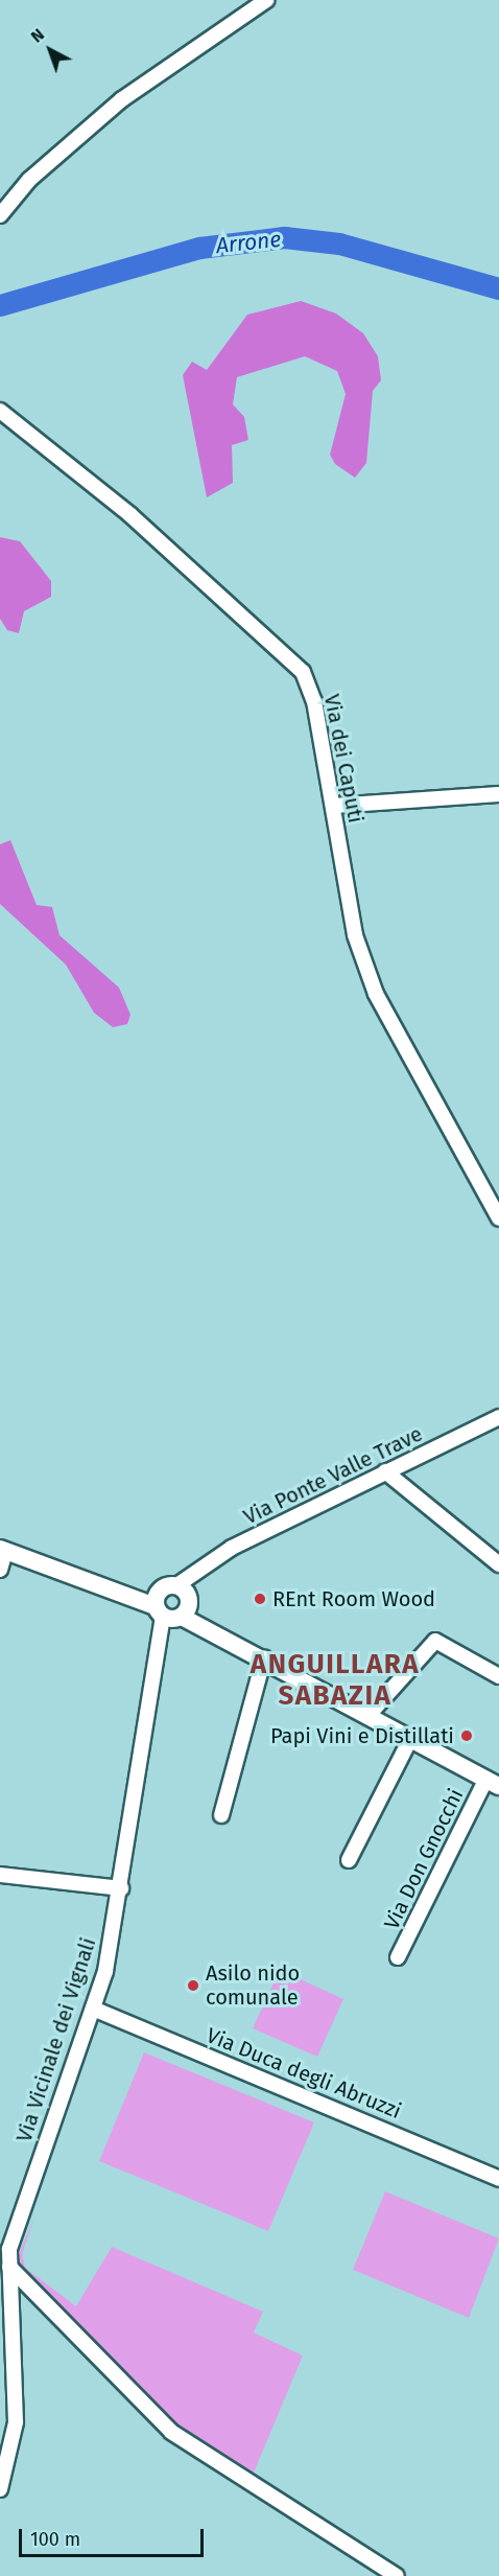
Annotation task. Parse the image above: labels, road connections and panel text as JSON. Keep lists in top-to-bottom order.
{
  "streets": {
    "street": [
      "Via dei Caputi",
      "Via Ponte Valle Trave",
      "Via Don Gnocchi",
      "Via Vicinale dei Vignali",
      "Via Duca degli Abruzzi"
    ]
  },
  "crossings": [
    ["Via Ponte Valle Trave", "Via Vicinale dei Vignali"],
    ["Via Vicinale dei Vignali", "Via Duca degli Abruzzi"]
  ],
  "districts": ["ANGUILLARA SABAZIA"],
  "water": ["Arrone"],
  "places": ["REnt Room Wood", "Papi Vini e Distillati", "Asilo nido comunale"],
  "scale_bar": "100 m",
  "north": "top left"
}
